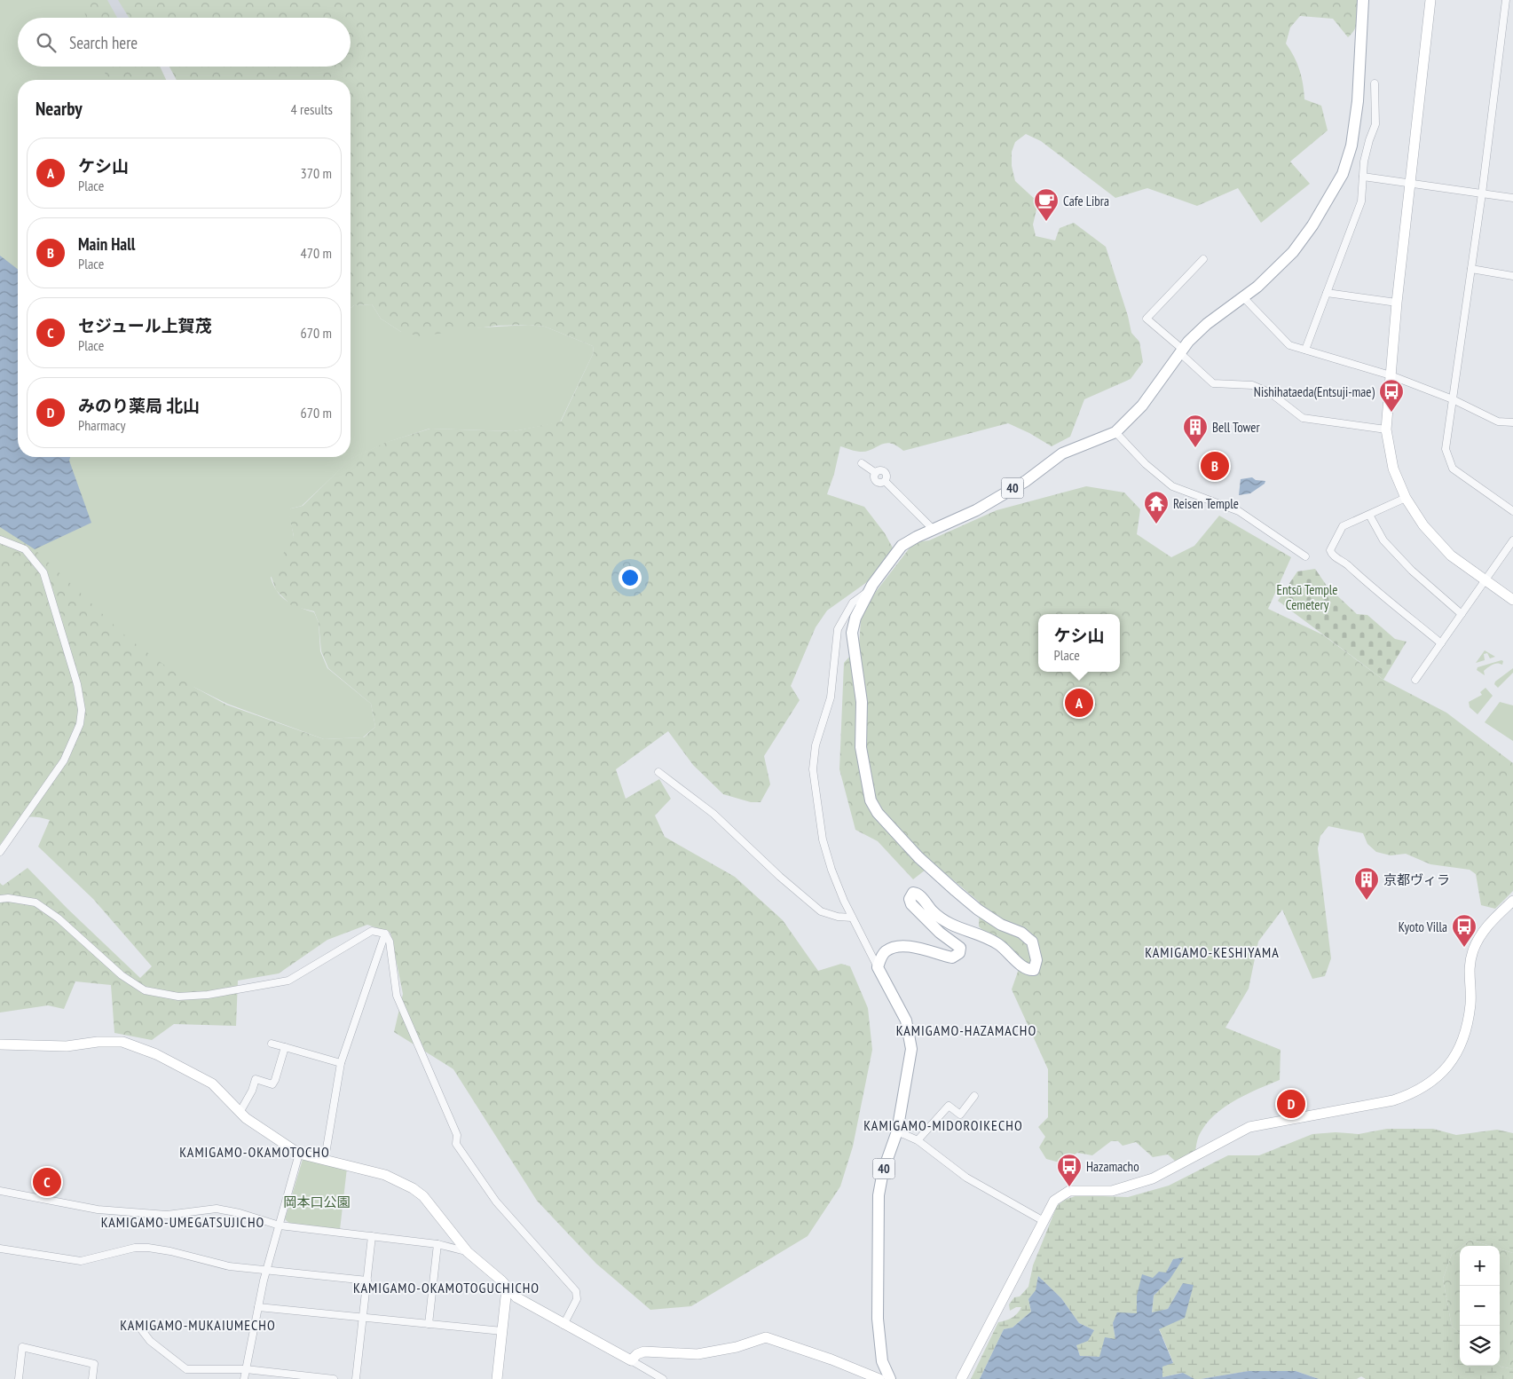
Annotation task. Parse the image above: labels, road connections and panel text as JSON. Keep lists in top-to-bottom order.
{
  "streets": {
    "main road": ["40"]
  },
  "districts": [
    "KAMIGAMO-KESHIYAMA",
    "KAMIGAMO-HAZAMACHO",
    "KAMIGAMO-MIDOROIKECHO",
    "KAMIGAMO-OKAMOTOCHO",
    "KAMIGAMO-UMEGATSUJICHO",
    "KAMIGAMO-OKAMOTOGUCHICHO",
    "KAMIGAMO-MUKAIUMECHO"
  ],
  "parks": ["Entsū Temple Cemetery", "岡本口公園"],
  "places": {
    "cafe": ["Cafe Libra"],
    "bus stop": ["Nishihataeda(Entsuji-mae)", "Kyoto Villa", "Hazamacho"],
    "building": ["Bell Tower", "京都ヴィラ"],
    "temple": ["Reisen Temple"]
  },
  "page": {
    "search": "Search here",
    "heading": ["Nearby", "4 results"],
    "list": [
      {
        "mark": "A",
        "name": "ケシ山",
        "note": "Place",
        "value": "370 m"
      },
      {
        "mark": "B",
        "name": "Main Hall",
        "note": "Place",
        "value": "470 m"
      },
      {
        "mark": "C",
        "name": "セジュール上賀茂",
        "note": "Place",
        "value": "670 m"
      },
      {
        "mark": "D",
        "name": "みのり薬局 北山",
        "note": "Pharmacy",
        "value": "670 m"
      }
    ],
    "pins": [
      "B",
      "A",
      "D",
      "C"
    ],
    "popup": ["ケシ山", "Place"],
    "map_buttons": ["+", "−"]
  }
}
